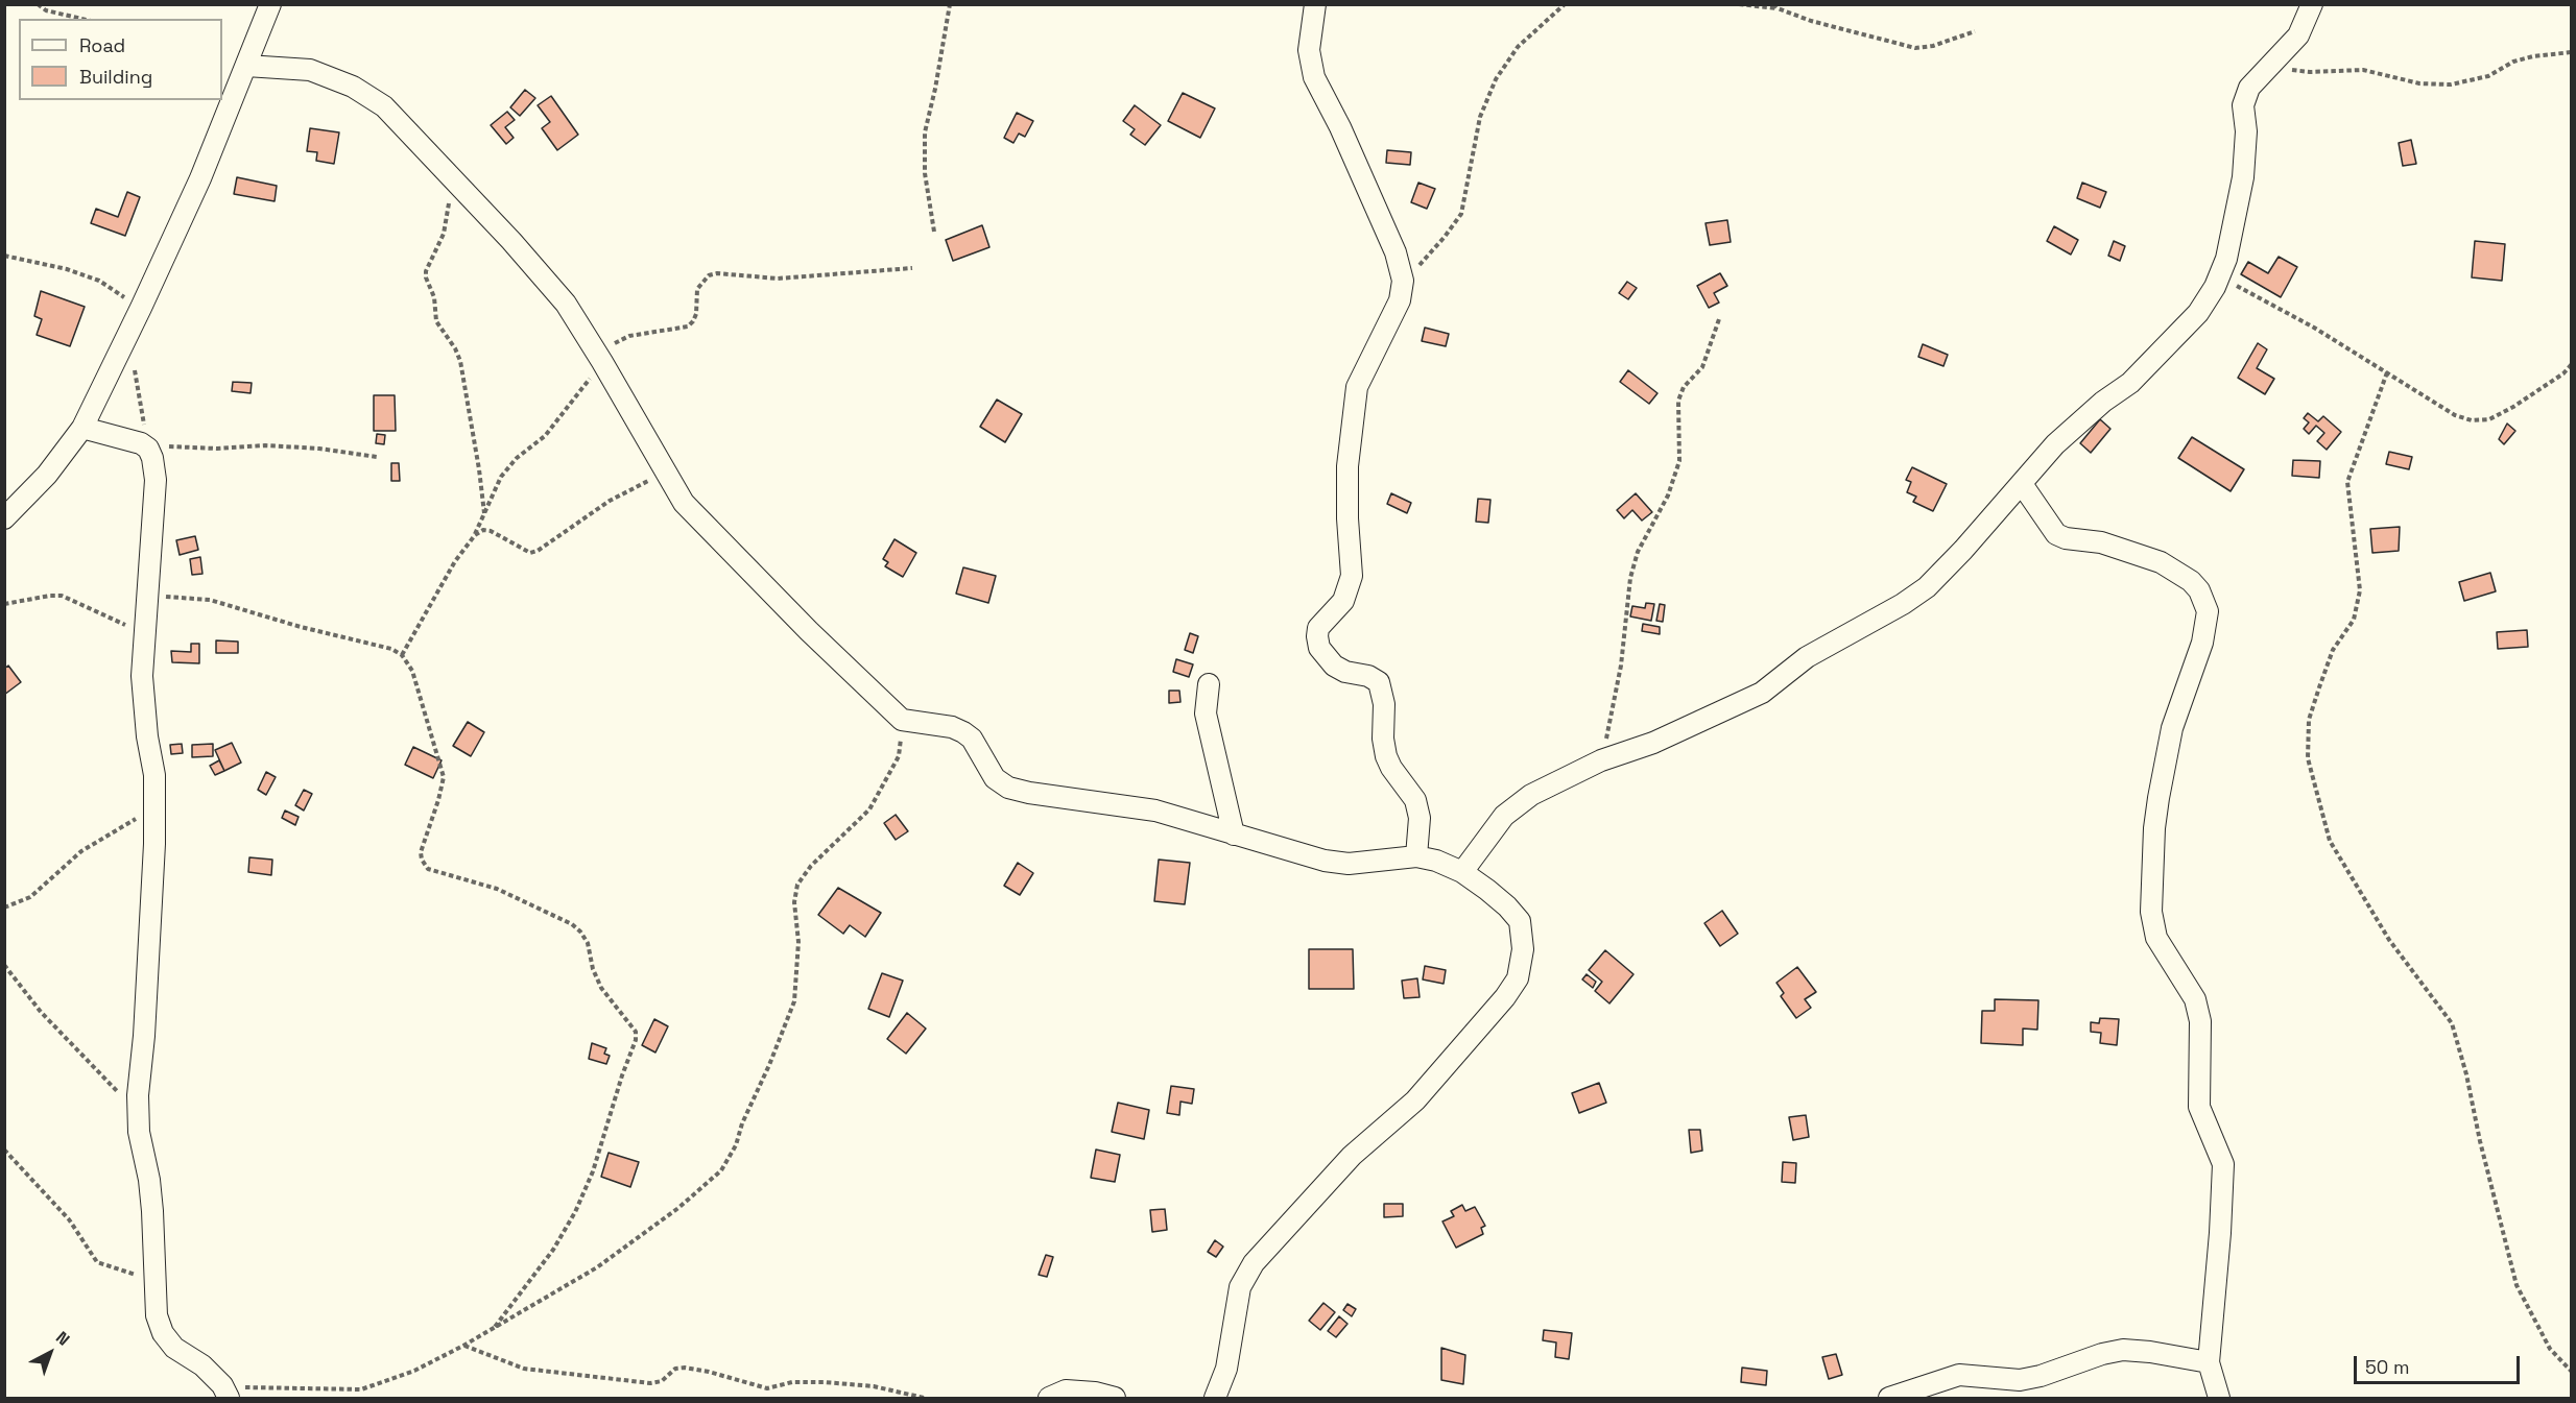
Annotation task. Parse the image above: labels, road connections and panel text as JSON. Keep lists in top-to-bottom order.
{
  "legend": ["Road", "Building"],
  "scale_bar": "50 m",
  "north": "top right"
}
